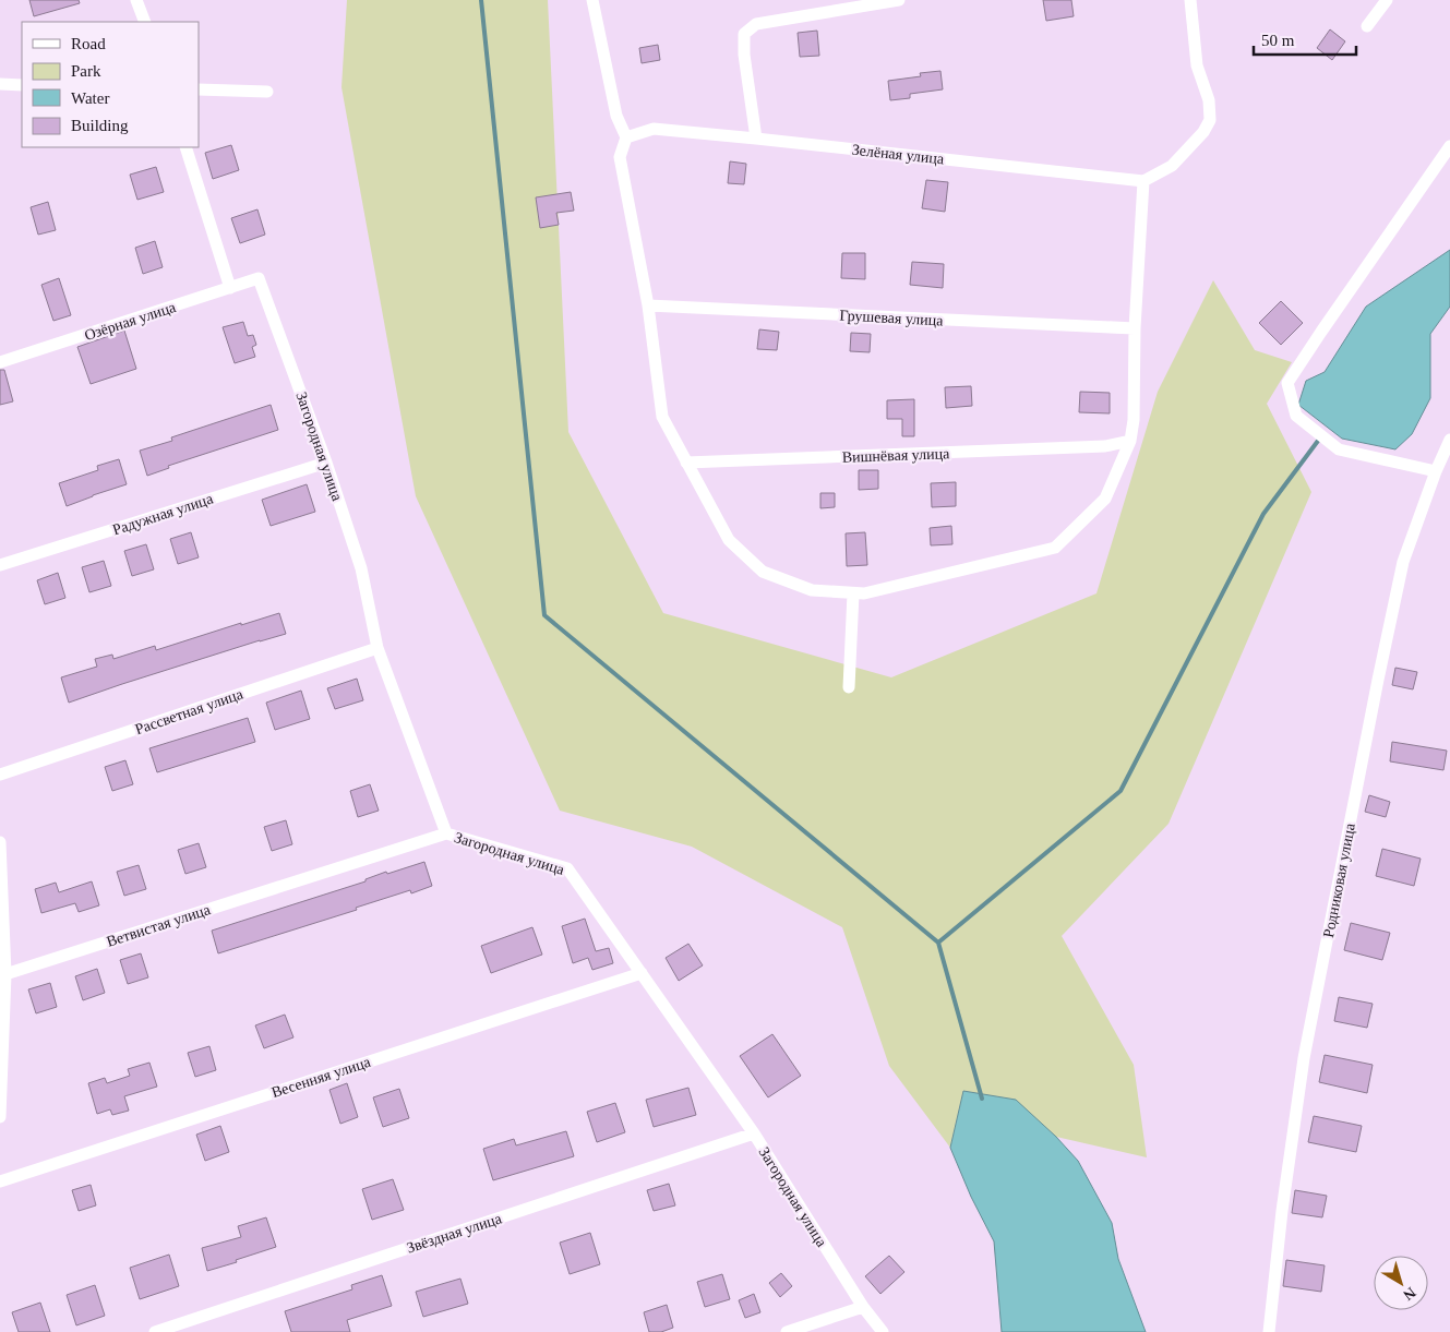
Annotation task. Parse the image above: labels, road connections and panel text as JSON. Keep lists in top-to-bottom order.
{
  "streets": {
    "street": [
      "Зелёная улица",
      "Грушевая улица",
      "Озёрная улица",
      "Загородная улица",
      "Вишнёвая улица",
      "Радужная улица",
      "Рассветная улица",
      "Родниковая улица",
      "Ветвистая улица",
      "Весенняя улица",
      "Звёздная улица"
    ]
  },
  "crossings": [
    ["Озёрная улица", "Загородная улица"],
    ["Загородная улица", "Радужная улица"],
    ["Загородная улица", "Рассветная улица"],
    ["Загородная улица", "Ветвистая улица"],
    ["Загородная улица", "Весенняя улица"],
    ["Загородная улица", "Звёздная улица"]
  ],
  "legend": [
    "Road",
    "Park",
    "Water",
    "Building"
  ],
  "scale_bar": "50 m",
  "north": "bottom right"
}
